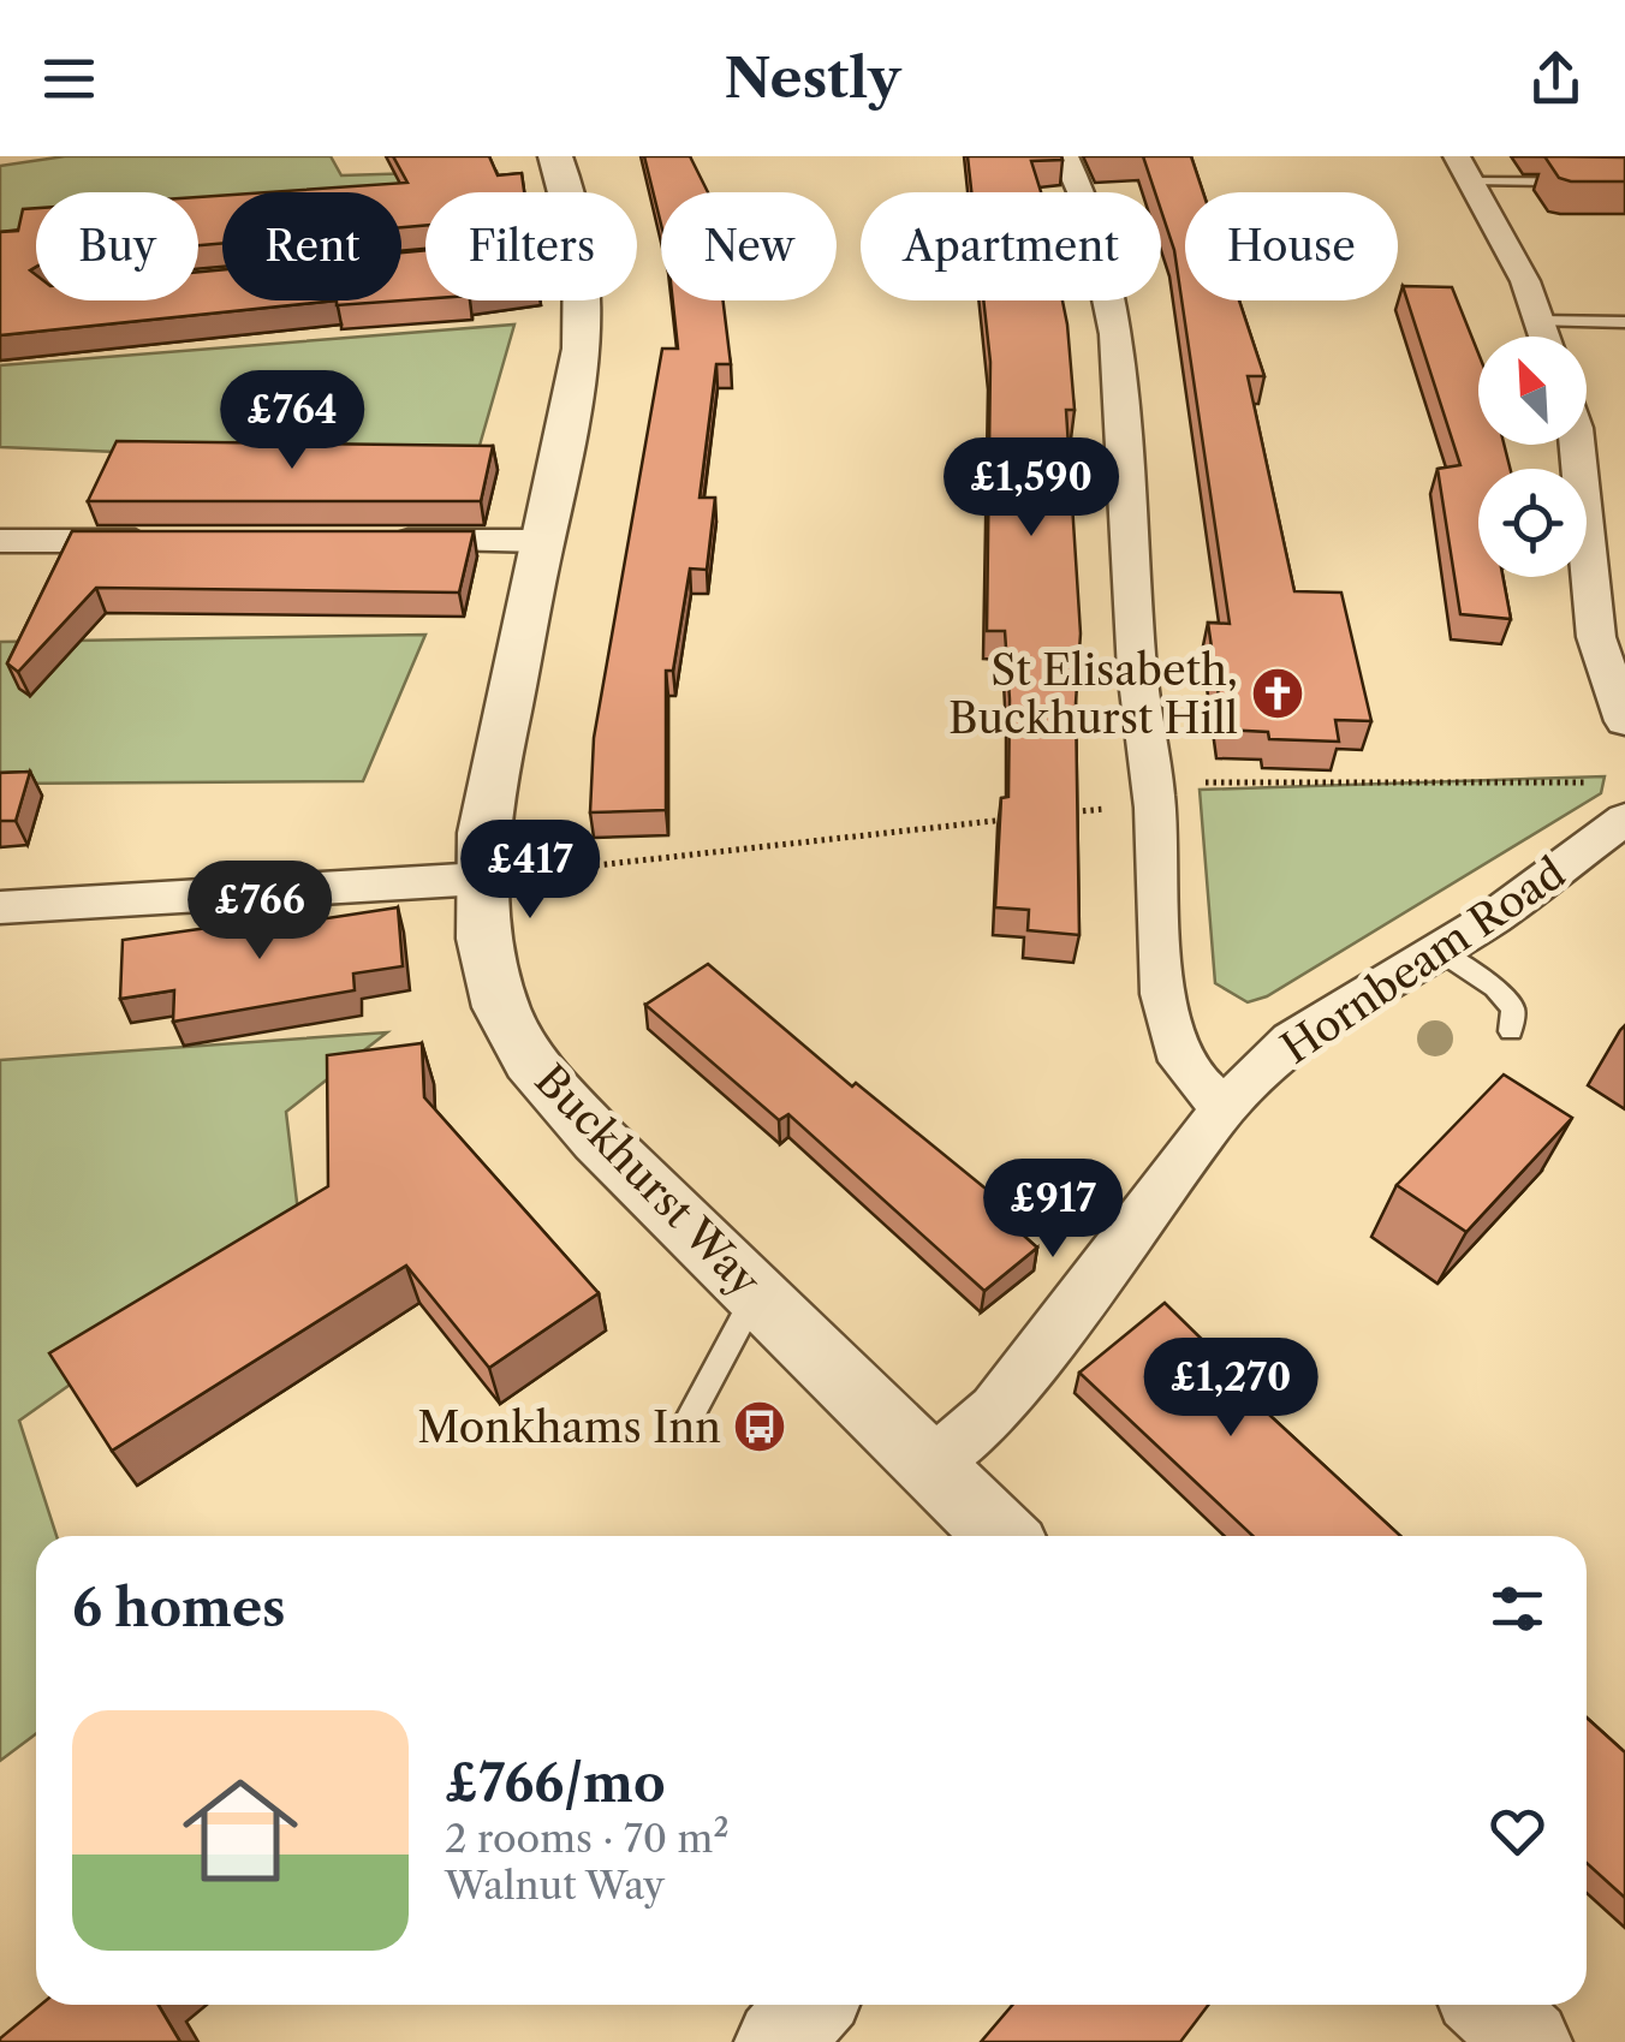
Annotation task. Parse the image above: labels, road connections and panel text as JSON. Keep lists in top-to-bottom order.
{
  "streets": {
    "street": ["Hornbeam Road", "Buckhurst Way"]
  },
  "crossings": [
    ["Hornbeam Road", "Buckhurst Way"]
  ],
  "places": {
    "church": ["St Elisabeth, Buckhurst Hill"],
    "bus stop": ["Monkhams Inn"]
  },
  "north": "top left",
  "page": {
    "header": "Nestly",
    "chip": [
      "Buy",
      "Rent",
      "Filters",
      "New",
      "Apartment",
      "House"
    ],
    "price": [
      "£764",
      "£1,590",
      "£417",
      "£766",
      "£917",
      "£1,270"
    ],
    "heading": "6 homes",
    "list": [
      {
        "name": "£766/mo",
        "note": "2 rooms · 70 m² · Walnut Way"
      }
    ]
  }
}
